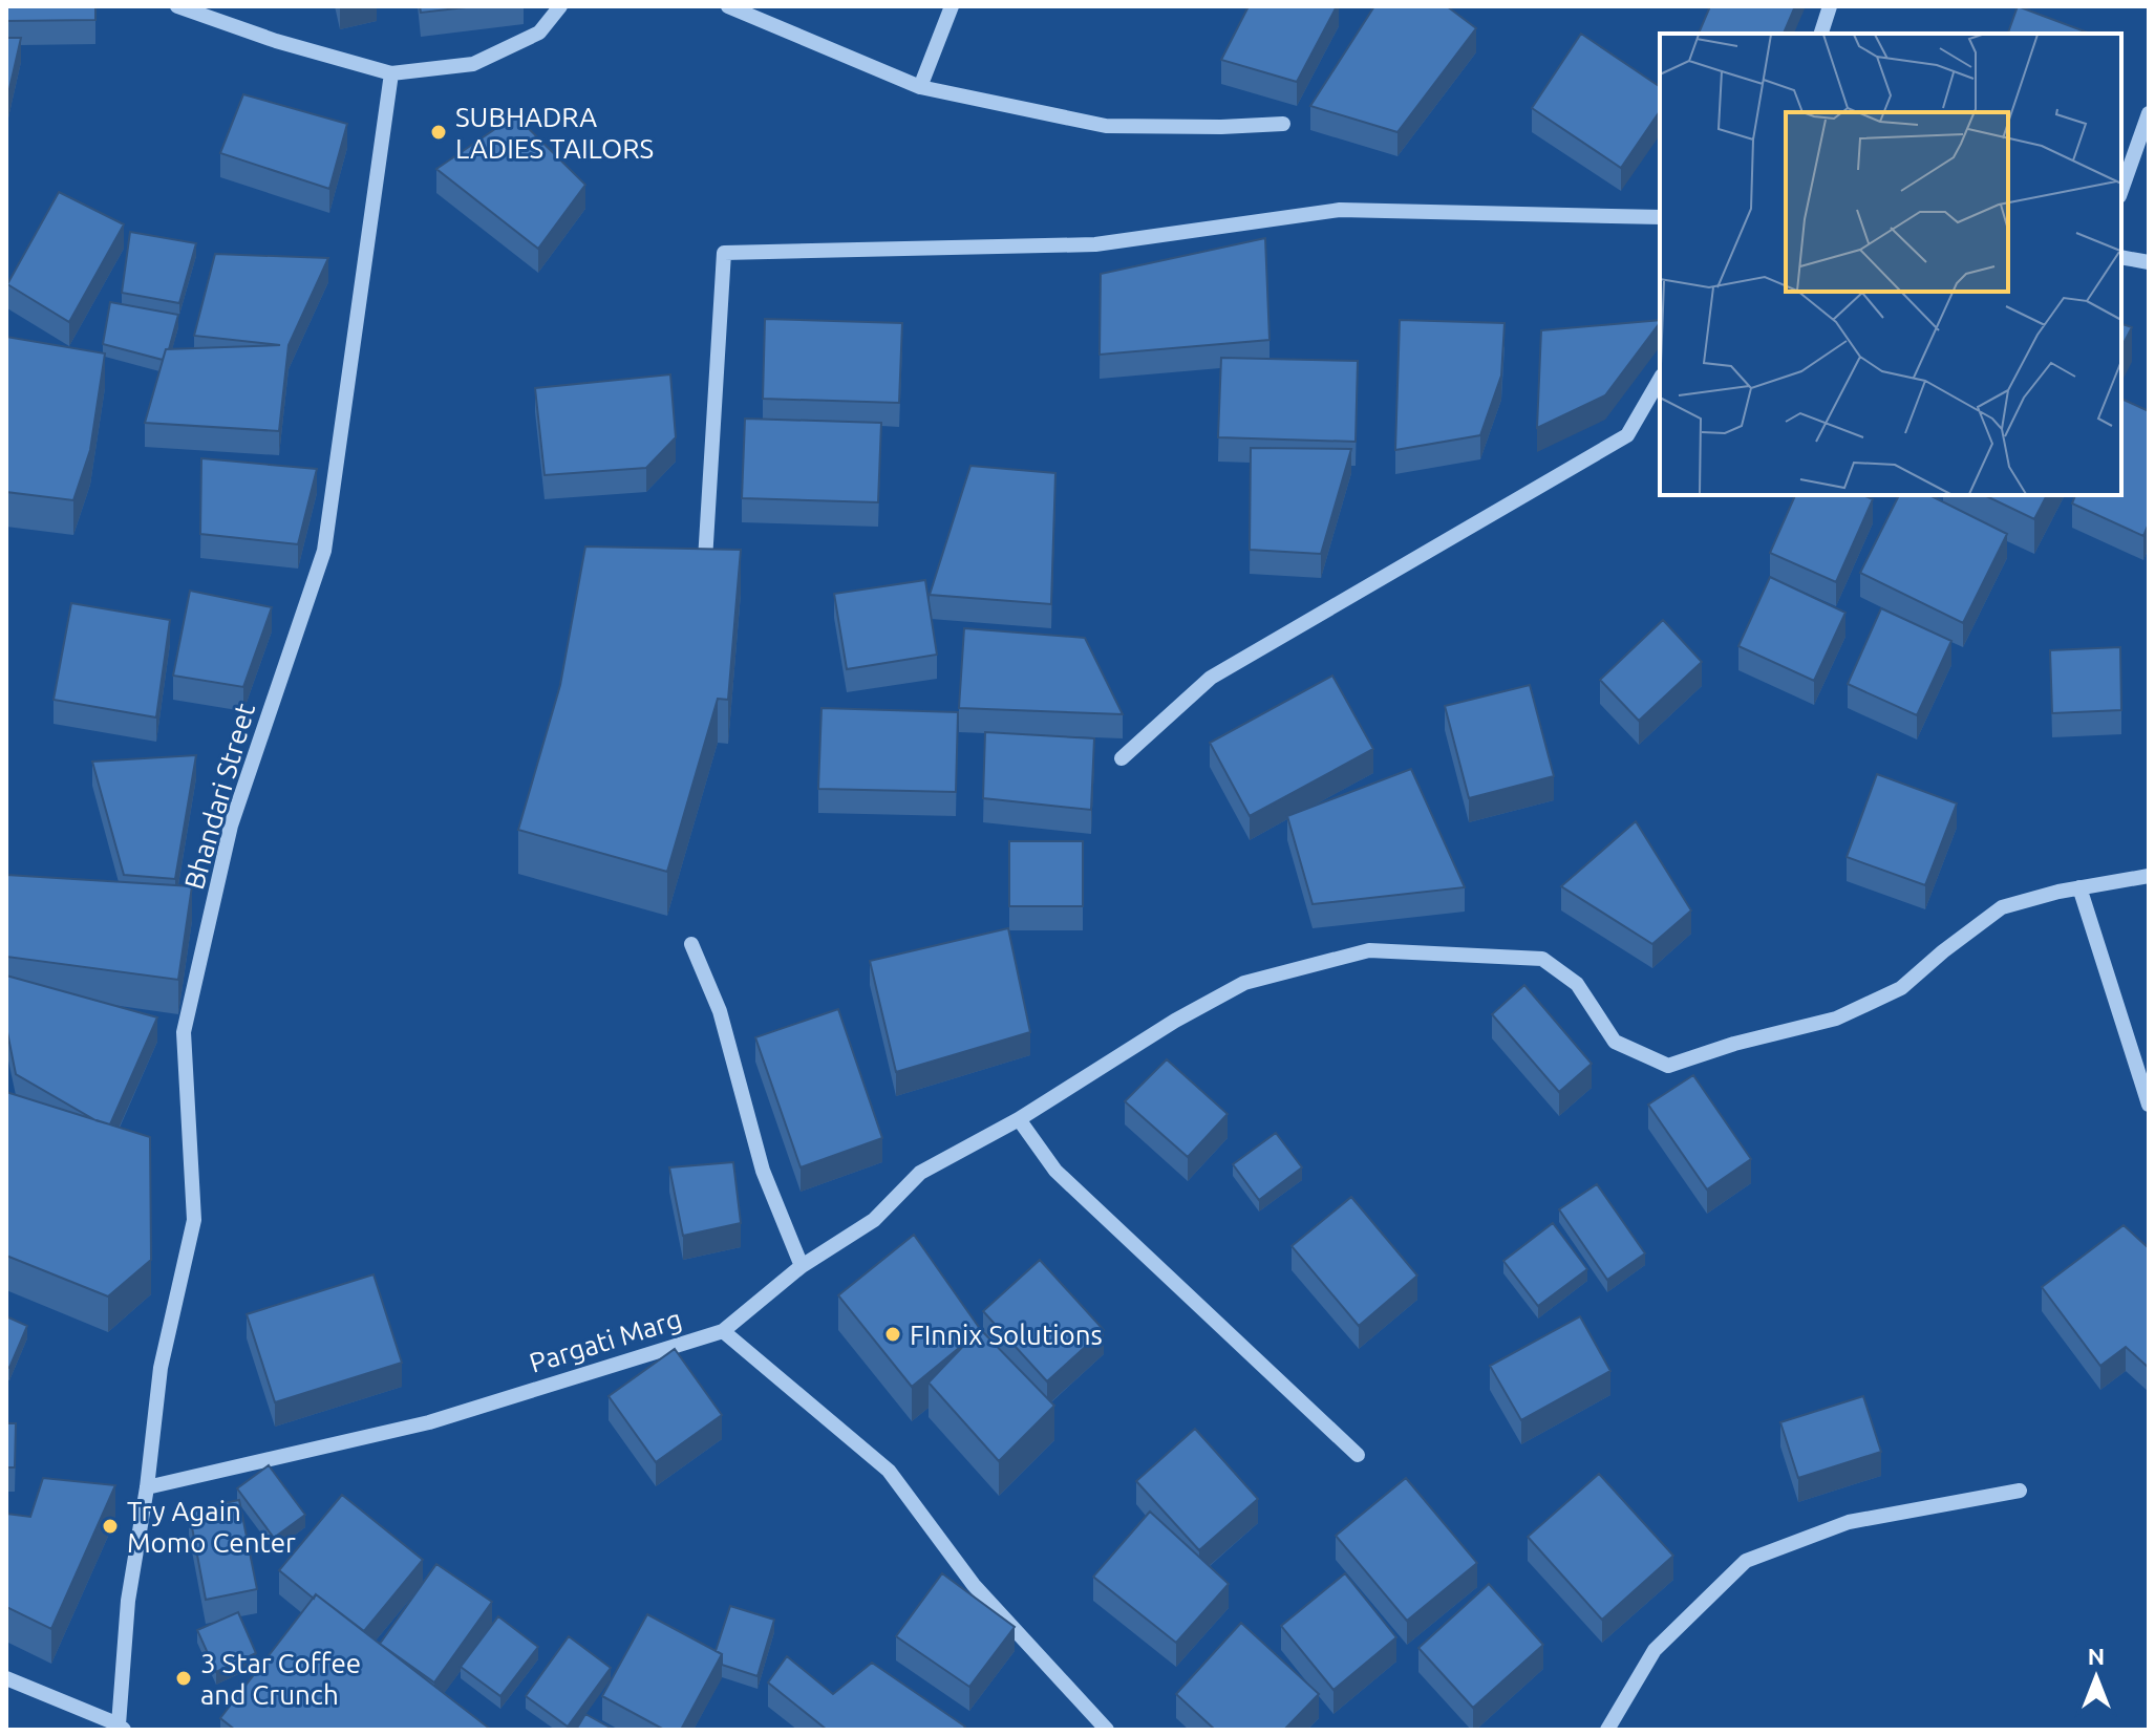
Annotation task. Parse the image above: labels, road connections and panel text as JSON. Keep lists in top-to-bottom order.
{
  "streets": {
    "street": ["Bhandari Street", "Pargati Marg"]
  },
  "crossings": [
    ["Bhandari Street", "Pargati Marg"]
  ],
  "places": [
    "SUBHADRA LADIES TAILORS",
    "FInnix Solutions",
    "Try Again Momo Center",
    "3 Star Coffee and Crunch"
  ],
  "north": "top"
}
